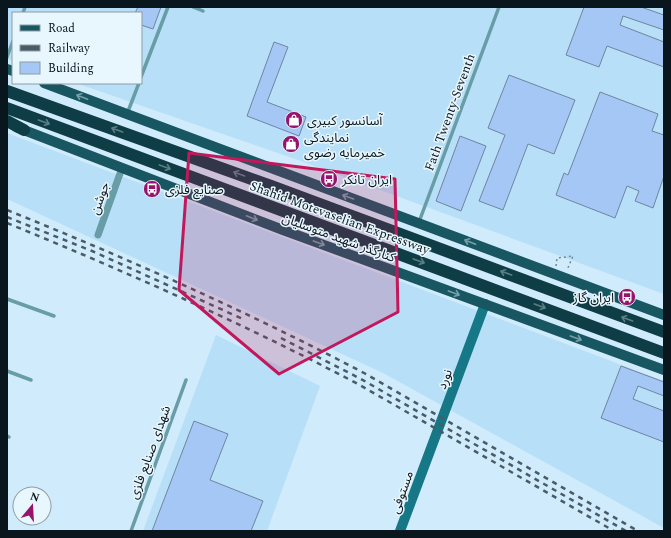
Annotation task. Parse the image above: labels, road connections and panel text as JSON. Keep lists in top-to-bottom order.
{
  "streets": {
    "highway": ["Shahid Motevaselian Expressway"],
    "main road": ["کنارگذر شهید متوسلیان"],
    "street": ["جوشن", "نورد", "مستوفی"],
    "lane": ["Fath Twenty-Seventh", "شهدای صنایع فلزی"]
  },
  "crossings": [
    ["جوشن", "کنارگذر شهید متوسلیان"],
    ["کنارگذر شهید متوسلیان", "نورد"],
    ["نورد", "مستوفی"]
  ],
  "places": {
    "shop": ["آسانسور کبیری", "نمایندگی خمیرمایه رضوی"],
    "bus stop": ["ایران تانکر", "صنایع فلزی", "ایران گاز"]
  },
  "legend": ["Road", "Railway", "Building"],
  "north": "top"
}
